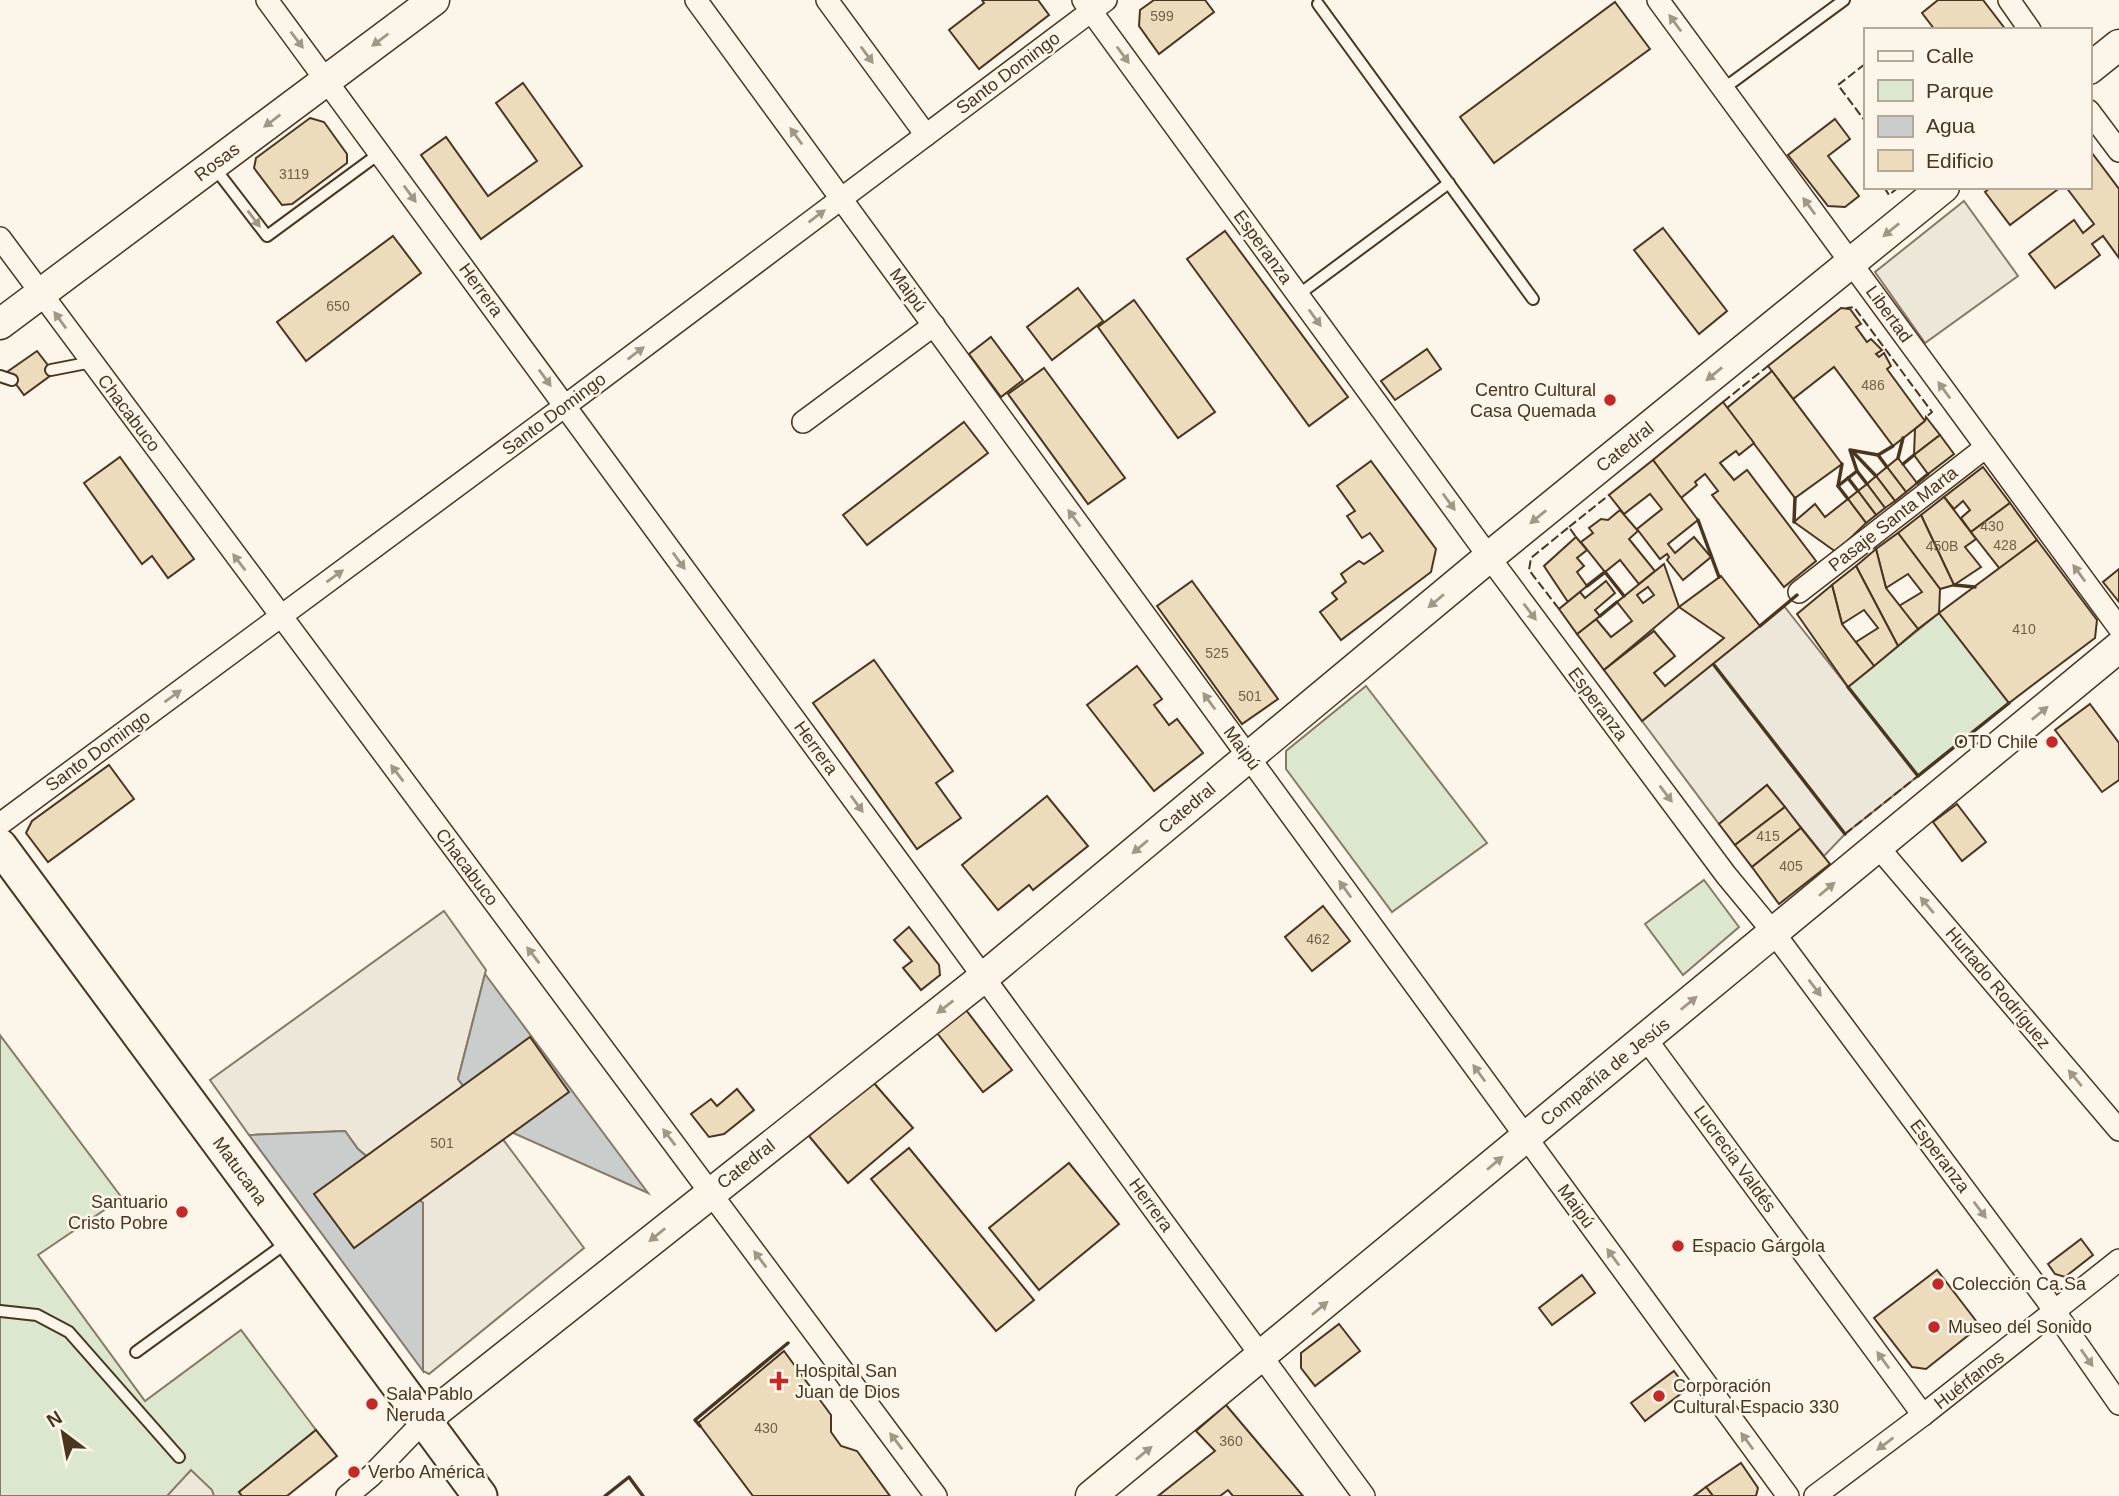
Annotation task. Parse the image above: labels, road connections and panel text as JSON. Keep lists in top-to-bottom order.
{
  "streets": {
    "main road": [
      "Rosas",
      "Catedral",
      "Compañía de Jesús",
      "Matucana"
    ],
    "street": [
      "Santo Domingo",
      "Esperanza",
      "Herrera",
      "Maipú",
      "Libertad",
      "Chacabuco",
      "Pasaje Santa Marta",
      "Hurtado Rodríguez",
      "Lucrecia Valdés",
      "Huérfanos"
    ]
  },
  "crossings": [
    ["Santo Domingo", "Esperanza"],
    ["Santo Domingo", "Herrera"],
    ["Santo Domingo", "Maipú"],
    ["Santo Domingo", "Chacabuco"],
    ["Rosas", "Herrera"],
    ["Rosas", "Chacabuco"],
    ["Esperanza", "Catedral"],
    ["Esperanza", "Compañía de Jesús"],
    ["Esperanza", "Huérfanos"],
    ["Herrera", "Catedral"],
    ["Herrera", "Compañía de Jesús"],
    ["Maipú", "Catedral"],
    ["Maipú", "Compañía de Jesús"],
    ["Libertad", "Catedral"],
    ["Libertad", "Pasaje Santa Marta"],
    ["Chacabuco", "Catedral"],
    ["Catedral", "Matucana"],
    ["Hurtado Rodríguez", "Compañía de Jesús"],
    ["Compañía de Jesús", "Lucrecia Valdés"],
    ["Lucrecia Valdés", "Huérfanos"]
  ],
  "one_way": [
    "Santo Domingo",
    "Rosas",
    "Esperanza",
    "Herrera",
    "Maipú",
    "Libertad",
    "Chacabuco",
    "Catedral",
    "Hurtado Rodríguez",
    "Compañía de Jesús",
    "Lucrecia Valdés",
    "Huérfanos"
  ],
  "places": {
    "other": [
      "Centro Cultural Casa Quemada",
      "OTD Chile",
      "Santuario Cristo Pobre",
      "Espacio Gárgola",
      "Colección Ca.Sa",
      "Museo del Sonido",
      "Corporación Cultural Espacio 330",
      "Sala Pablo Neruda",
      "Verbo América"
    ],
    "health": ["Hospital San Juan de Dios"]
  },
  "house_numbers": [
    "599",
    "3119",
    "650",
    "486",
    "430",
    "428",
    "450B",
    "410",
    "525",
    "501",
    "415",
    "405",
    "462",
    "501",
    "430",
    "360"
  ],
  "legend": [
    "Calle",
    "Parque",
    "Agua",
    "Edificio"
  ],
  "north": "top left"
}
